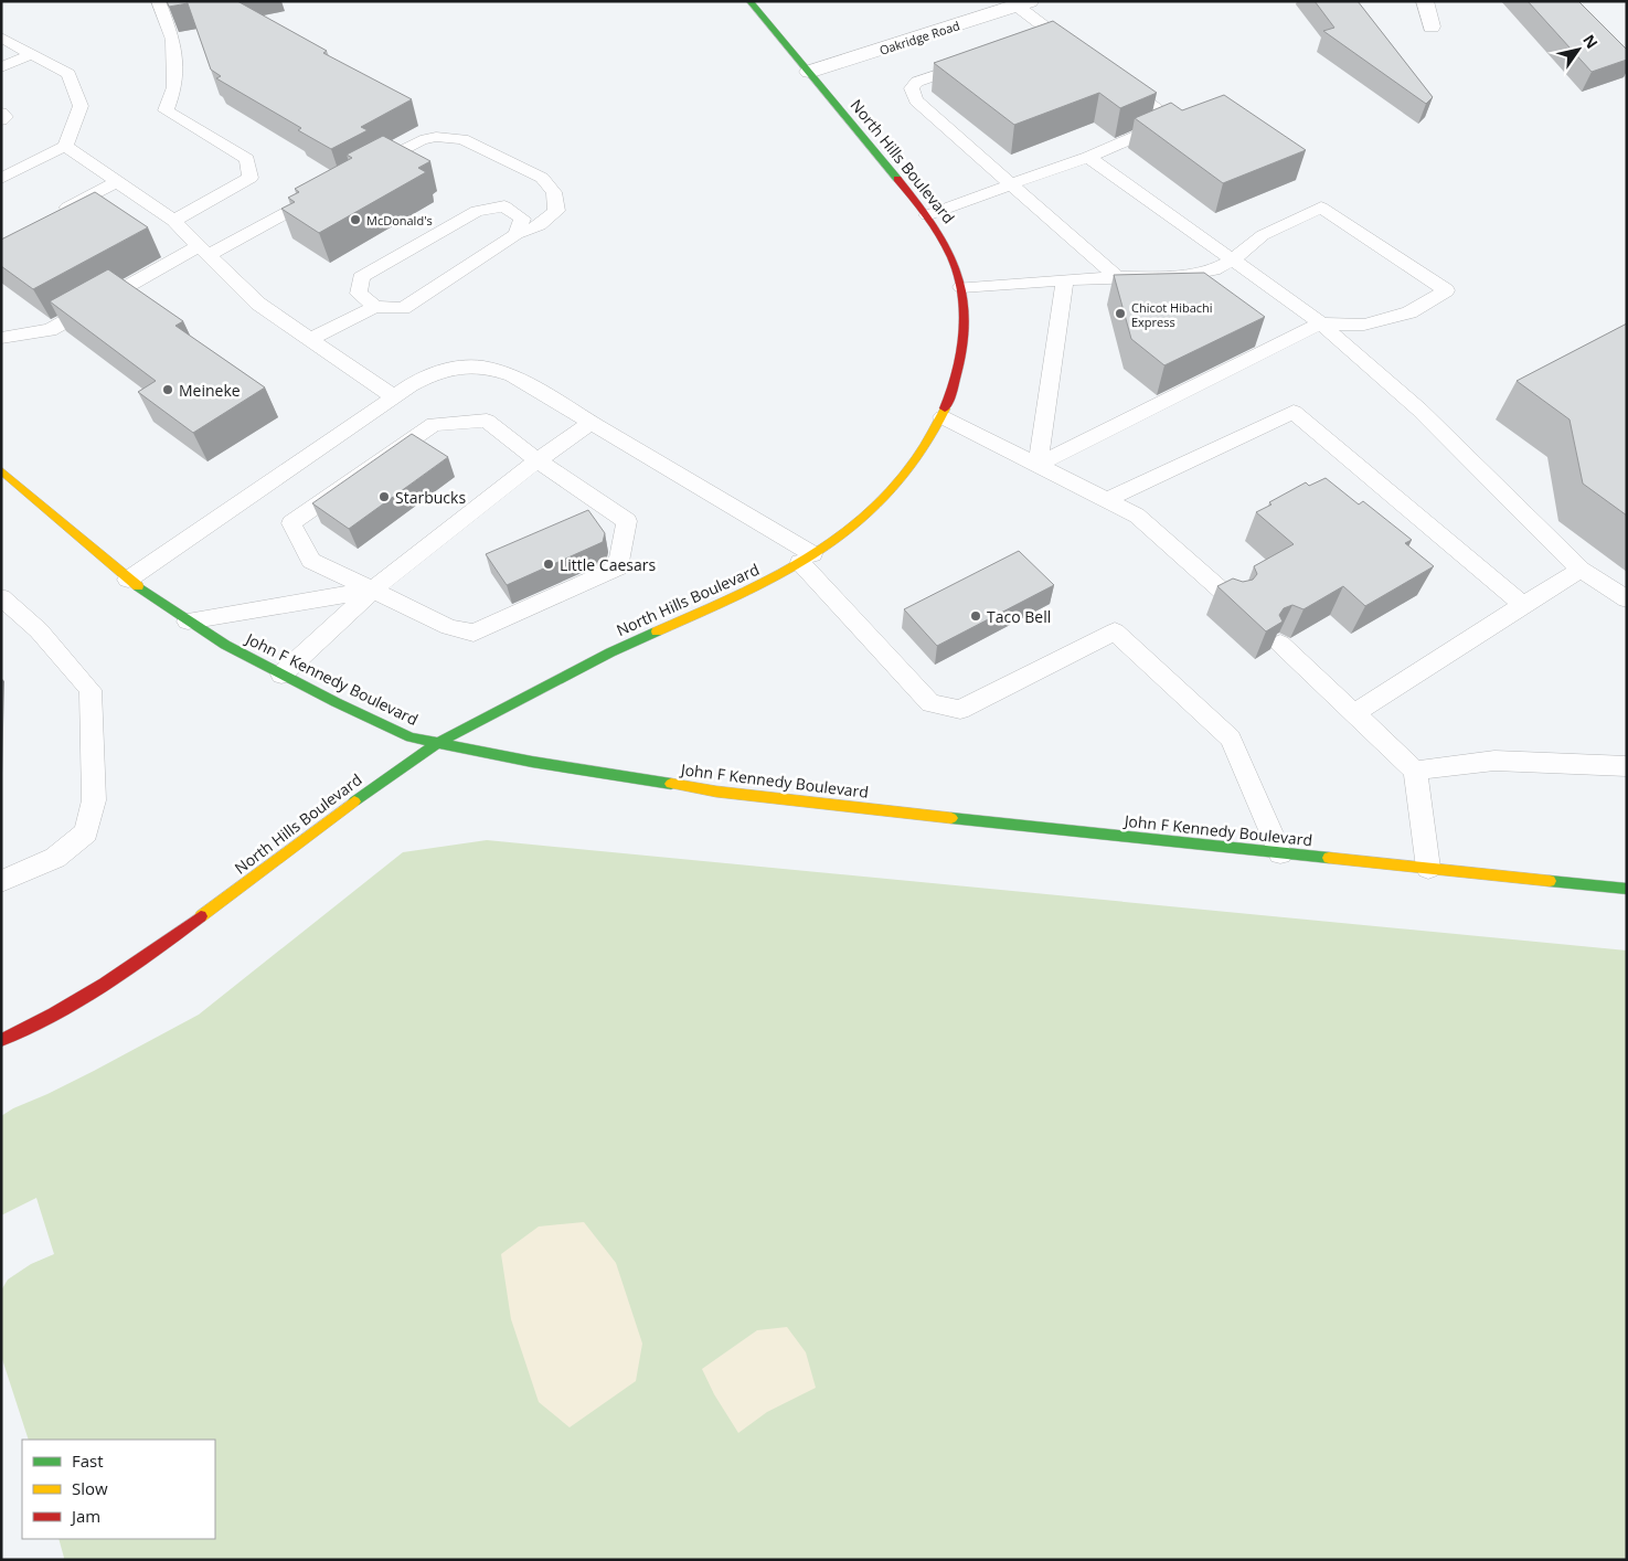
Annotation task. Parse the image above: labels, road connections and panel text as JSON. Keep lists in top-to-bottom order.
{
  "streets": {
    "street": ["Oakridge Road", "North Hills Boulevard", "John F Kennedy Boulevard"]
  },
  "crossings": [
    ["Oakridge Road", "North Hills Boulevard"],
    ["North Hills Boulevard", "John F Kennedy Boulevard"]
  ],
  "places": [
    "McDonald's",
    "Chicot Hibachi Express",
    "Meineke",
    "Starbucks",
    "Little Caesars",
    "Taco Bell"
  ],
  "legend": ["Fast", "Slow", "Jam"],
  "north": "top right"
}
